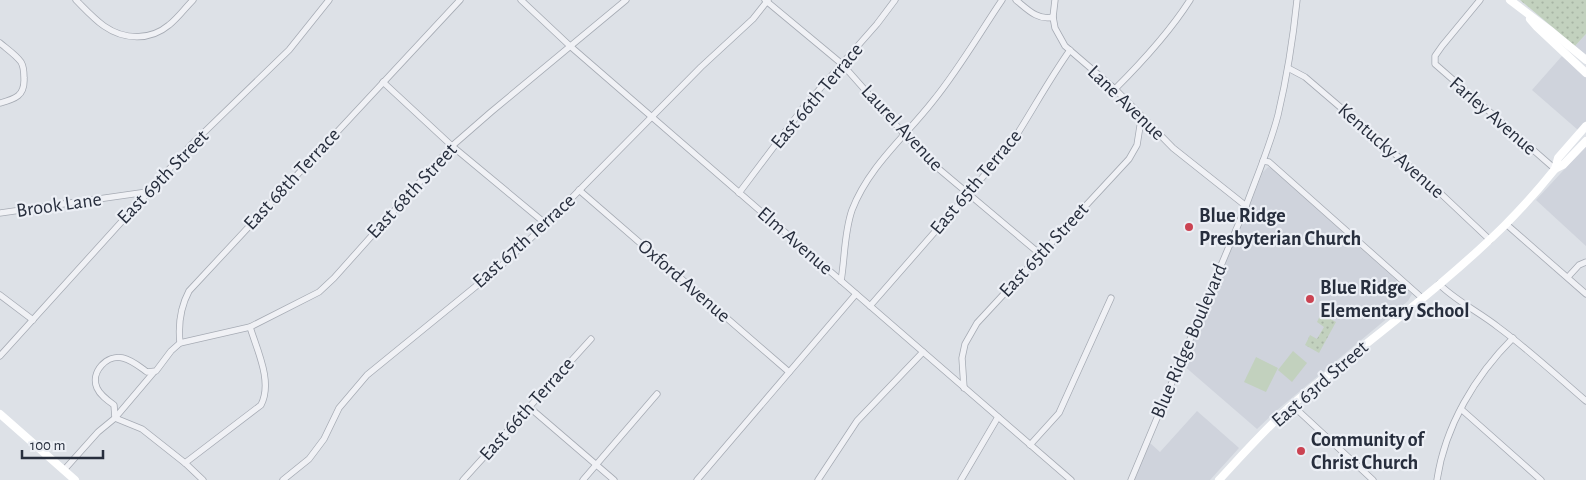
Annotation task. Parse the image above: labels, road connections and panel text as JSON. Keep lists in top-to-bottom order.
{
  "streets": {
    "main road": ["East 63rd Street"],
    "street": [
      "East 66th Terrace",
      "Lane Avenue",
      "Farley Avenue",
      "Laurel Avenue",
      "Kentucky Avenue",
      "East 69th Street",
      "East 68th Terrace",
      "East 65th Terrace",
      "East 68th Street",
      "Brook Lane",
      "East 67th Terrace",
      "Elm Avenue",
      "East 65th Street",
      "Oxford Avenue",
      "Blue Ridge Boulevard"
    ]
  },
  "crossings": [
    ["East 66th Terrace", "Laurel Avenue"],
    ["East 66th Terrace", "Elm Avenue"],
    ["Lane Avenue", "East 65th Terrace"],
    ["Lane Avenue", "East 65th Street"],
    ["Lane Avenue", "Blue Ridge Boulevard"],
    ["Farley Avenue", "East 63rd Street"],
    ["Laurel Avenue", "East 65th Terrace"],
    ["Laurel Avenue", "East 67th Terrace"],
    ["Laurel Avenue", "East 65th Street"],
    ["Kentucky Avenue", "Blue Ridge Boulevard"],
    ["Kentucky Avenue", "East 63rd Street"],
    ["East 69th Street", "Brook Lane"],
    ["East 68th Terrace", "East 68th Street"],
    ["East 65th Terrace", "Elm Avenue"],
    ["East 68th Street", "Elm Avenue"],
    ["East 67th Terrace", "Elm Avenue"],
    ["East 67th Terrace", "Oxford Avenue"],
    ["Elm Avenue", "East 65th Street"]
  ],
  "places": ["Blue Ridge Presbyterian Church", "Blue Ridge Elementary School", "Community of Christ Church"],
  "scale_bar": "100 m"
}
